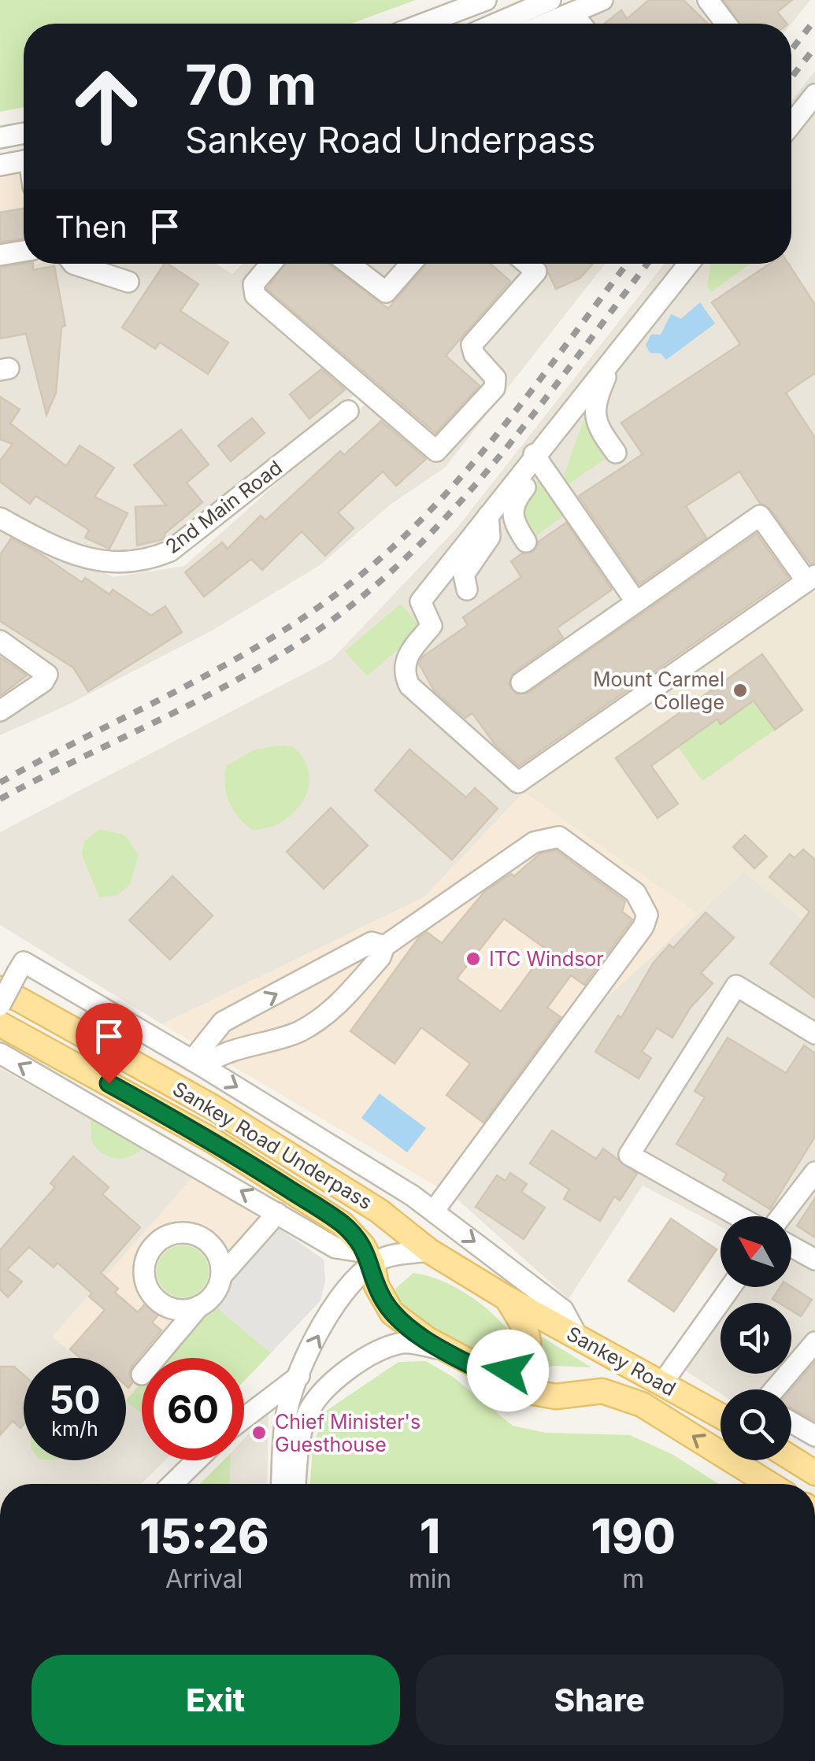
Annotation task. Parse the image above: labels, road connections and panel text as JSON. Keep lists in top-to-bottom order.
{
  "streets": {
    "main road": ["Sankey Road Underpass", "Sankey Road"],
    "street": ["2nd Main Road"]
  },
  "crossings": [
    ["Sankey Road Underpass", "Sankey Road"]
  ],
  "places": ["Mount Carmel College", "ITC Windsor", "Chief Minister's Guesthouse"],
  "north": "top left",
  "page": {
    "turn": ["70 m", "Sankey Road Underpass"],
    "then": "Then",
    "speed": "50 km/h",
    "limit": "60",
    "eta": [
      "15:26",
      "Arrival",
      "1",
      "min",
      "190",
      "m"
    ],
    "buttons": ["Exit", "Share"]
  }
}
